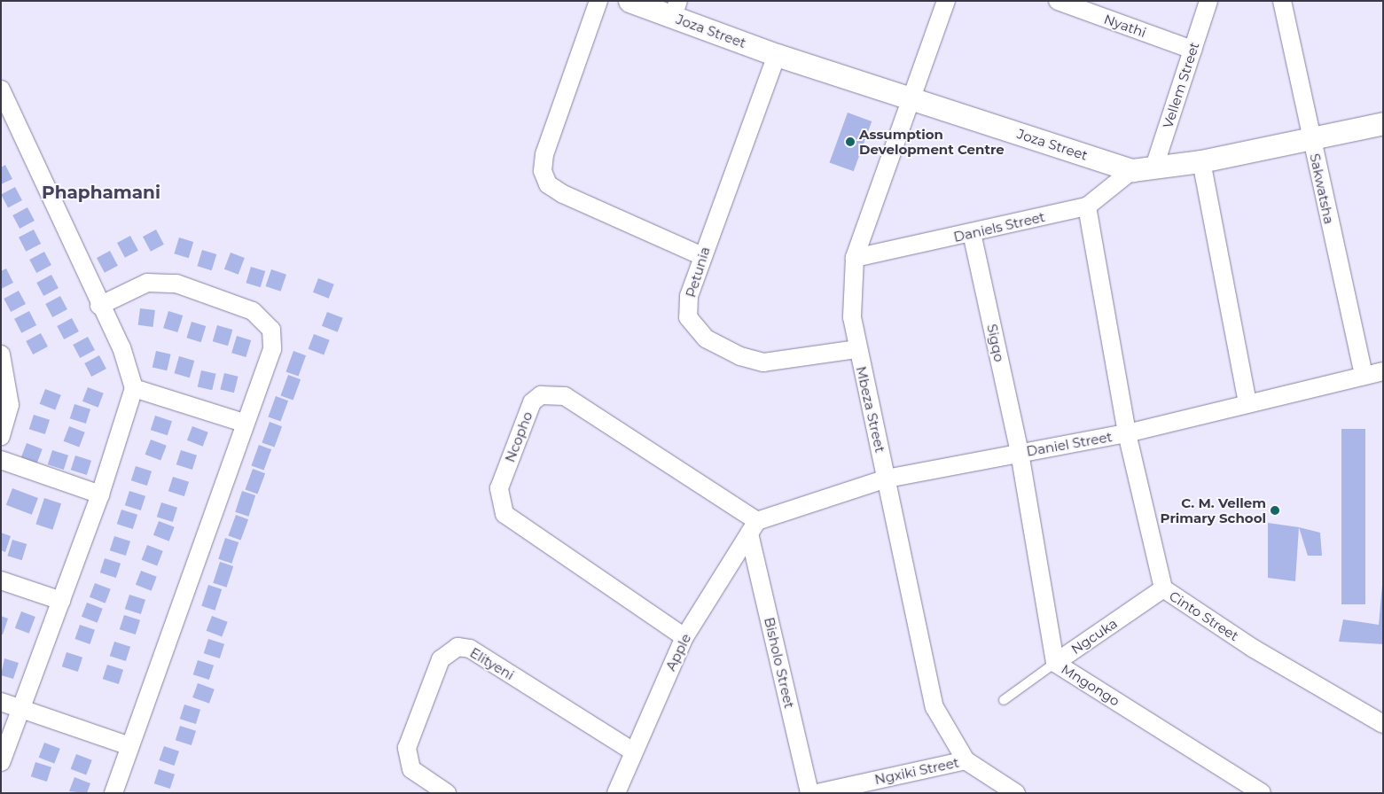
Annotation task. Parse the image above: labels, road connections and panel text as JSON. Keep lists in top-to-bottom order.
{
  "streets": {
    "street": [
      "Nyathi",
      "Joza Street",
      "Vellem Street",
      "Sakwatsha",
      "Daniels Street",
      "Petunia",
      "Sigqo",
      "Mbeza Street",
      "Ncopho",
      "Daniel Street",
      "Cinto Street",
      "Ngcuka",
      "Apple",
      "Bisholo Street",
      "Elityeni",
      "Mngongo",
      "Ngxiki Street"
    ]
  },
  "crossings": [
    ["Nyathi", "Vellem Street"],
    ["Joza Street", "Vellem Street"],
    ["Joza Street", "Sakwatsha"],
    ["Joza Street", "Daniels Street"],
    ["Joza Street", "Petunia"],
    ["Joza Street", "Mbeza Street"],
    ["Sakwatsha", "Daniel Street"],
    ["Daniels Street", "Sigqo"],
    ["Daniels Street", "Mbeza Street"],
    ["Daniels Street", "Cinto Street"],
    ["Petunia", "Mbeza Street"],
    ["Sigqo", "Daniel Street"],
    ["Sigqo", "Mngongo"],
    ["Mbeza Street", "Daniel Street"],
    ["Mbeza Street", "Ngxiki Street"],
    ["Ncopho", "Daniel Street"],
    ["Ncopho", "Apple"],
    ["Ncopho", "Bisholo Street"],
    ["Daniel Street", "Cinto Street"],
    ["Daniel Street", "Apple"],
    ["Daniel Street", "Bisholo Street"],
    ["Daniel Street", "Mngongo"],
    ["Cinto Street", "Ngcuka"],
    ["Ngcuka", "Mngongo"],
    ["Apple", "Bisholo Street"],
    ["Apple", "Elityeni"]
  ],
  "districts": ["Phaphamani"],
  "places": ["Assumption Development Centre", "C. M. Vellem Primary School"]
}
